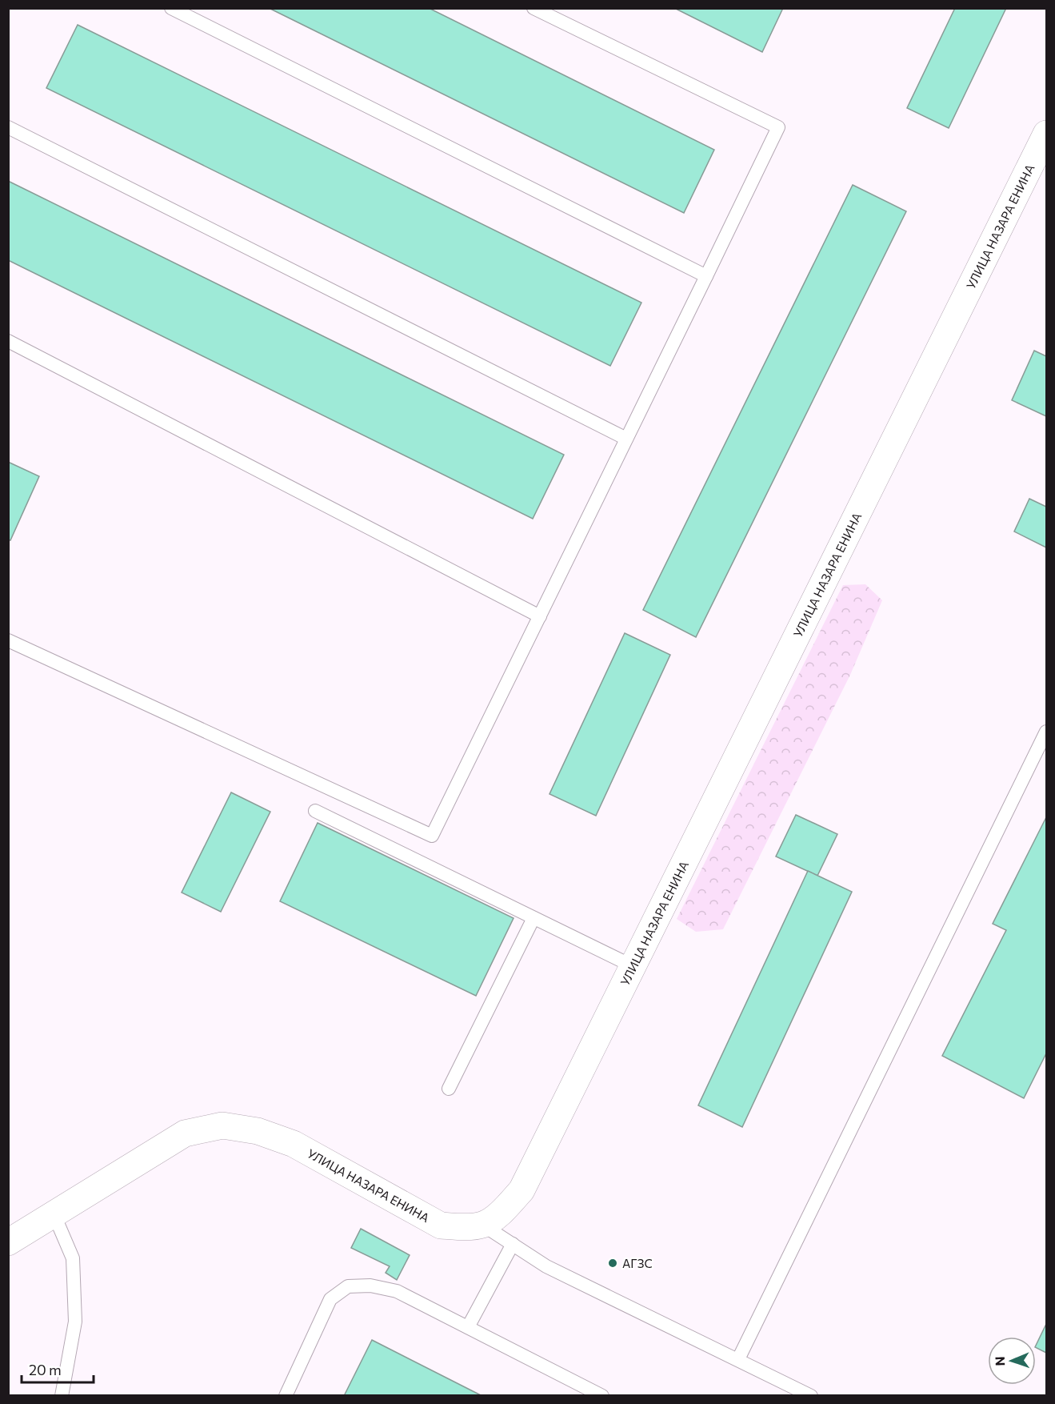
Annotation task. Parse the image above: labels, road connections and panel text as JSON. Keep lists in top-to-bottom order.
{
  "streets": {
    "main road": ["УЛИЦА НАЗАРА ЕНИНА"]
  },
  "places": ["АГЗС"],
  "scale_bar": "20 m",
  "north": "left"
}
